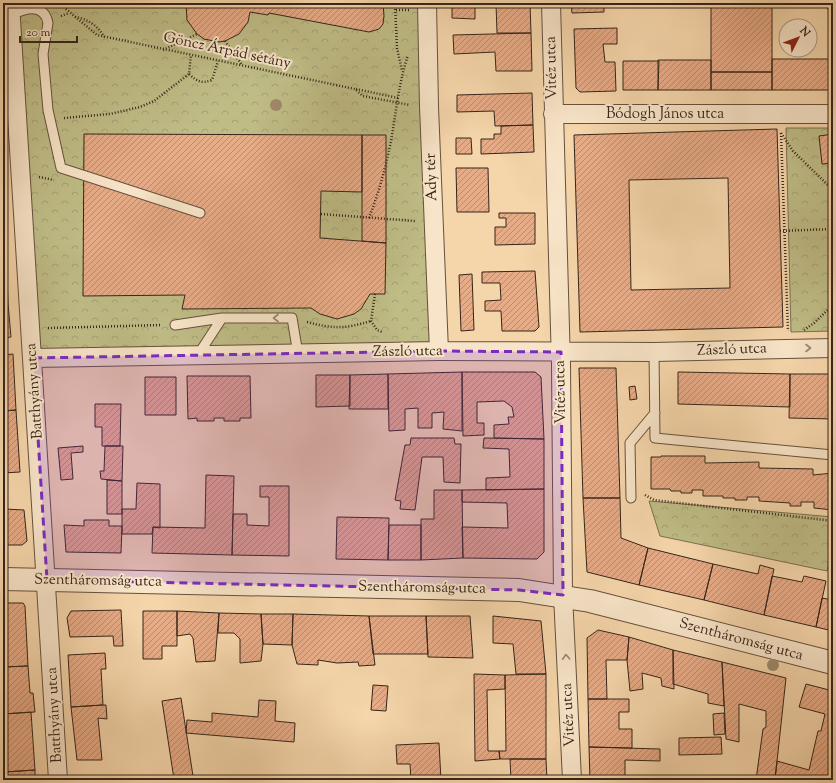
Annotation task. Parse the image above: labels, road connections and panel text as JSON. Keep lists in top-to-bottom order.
{
  "streets": {
    "street": [
      "Vitéz utca",
      "Bódogh János utca",
      "Ady tér",
      "Zászló utca",
      "Batthyány utca",
      "Szentháromság utca"
    ],
    "path": ["Göncz Árpád sétány"]
  },
  "crossings": [
    ["Göncz Árpád sétány", "Ady tér"],
    ["Vitéz utca", "Bódogh János utca"],
    ["Vitéz utca", "Zászló utca"],
    ["Vitéz utca", "Szentháromság utca"],
    ["Ady tér", "Zászló utca"],
    ["Zászló utca", "Batthyány utca"],
    ["Batthyány utca", "Szentháromság utca"]
  ],
  "scale_bar": "20 m",
  "north": "top right"
}
